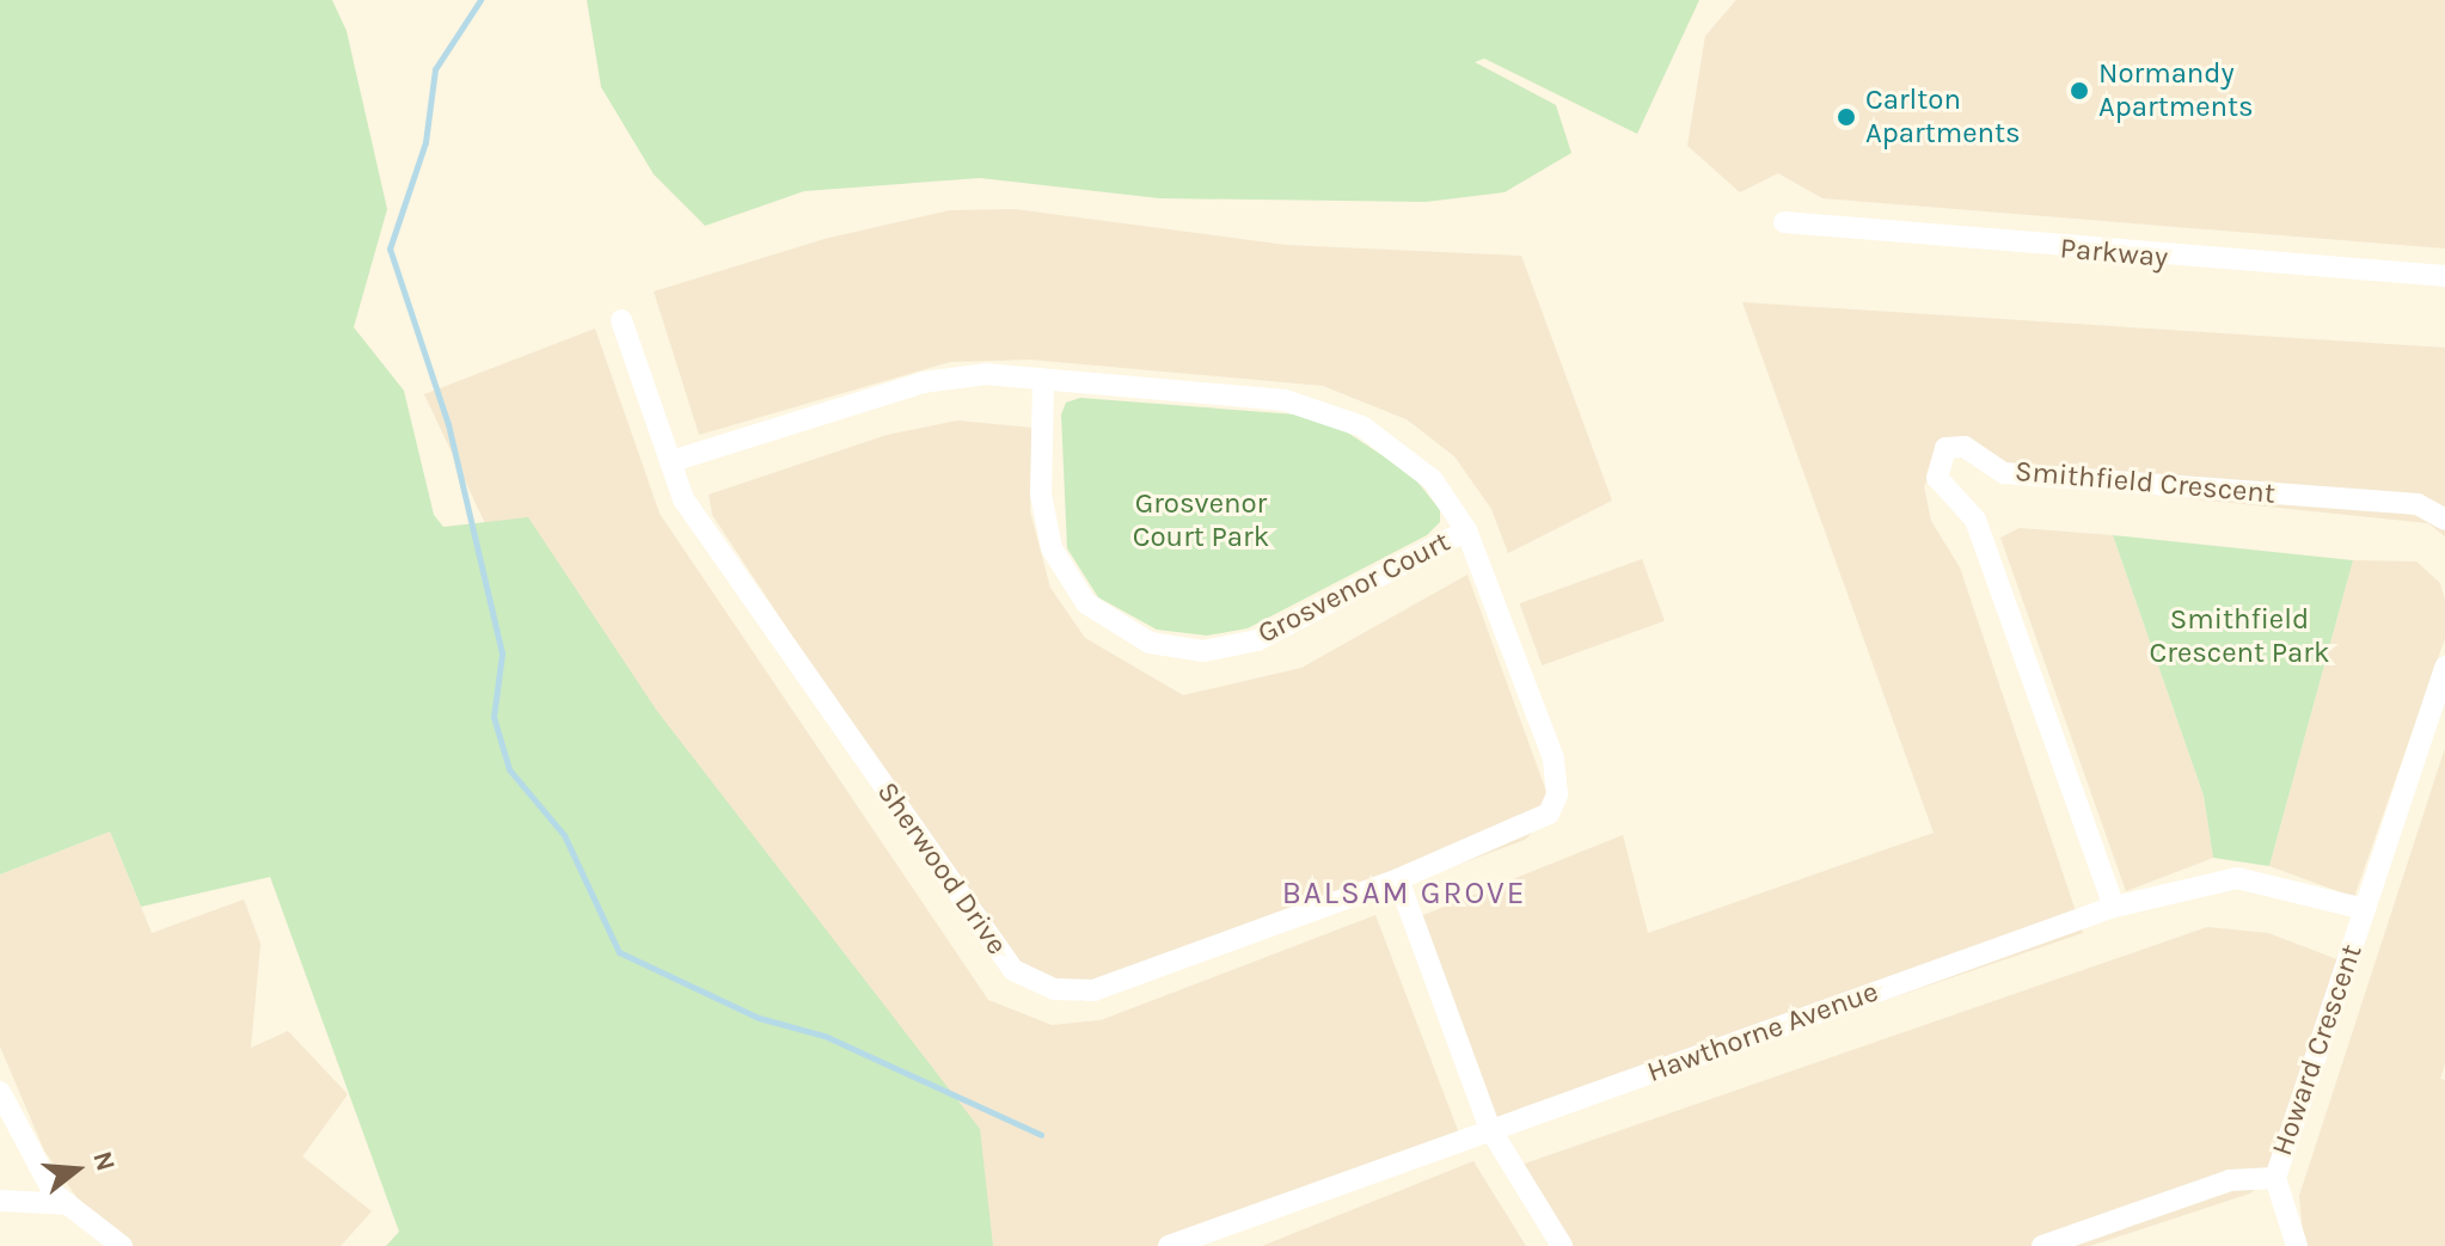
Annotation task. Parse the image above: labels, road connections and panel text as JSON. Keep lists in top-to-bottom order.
{
  "streets": {
    "street": [
      "Parkway",
      "Smithfield Crescent",
      "Grosvenor Court",
      "Sherwood Drive",
      "Hawthorne Avenue",
      "Howard Crescent"
    ]
  },
  "crossings": [
    ["Smithfield Crescent", "Hawthorne Avenue"],
    ["Grosvenor Court", "Sherwood Drive"],
    ["Hawthorne Avenue", "Howard Crescent"]
  ],
  "districts": ["BALSAM GROVE"],
  "parks": ["Grosvenor Court Park", "Smithfield Crescent Park"],
  "places": ["Normandy Apartments", "Carlton Apartments"],
  "north": "right"
}
